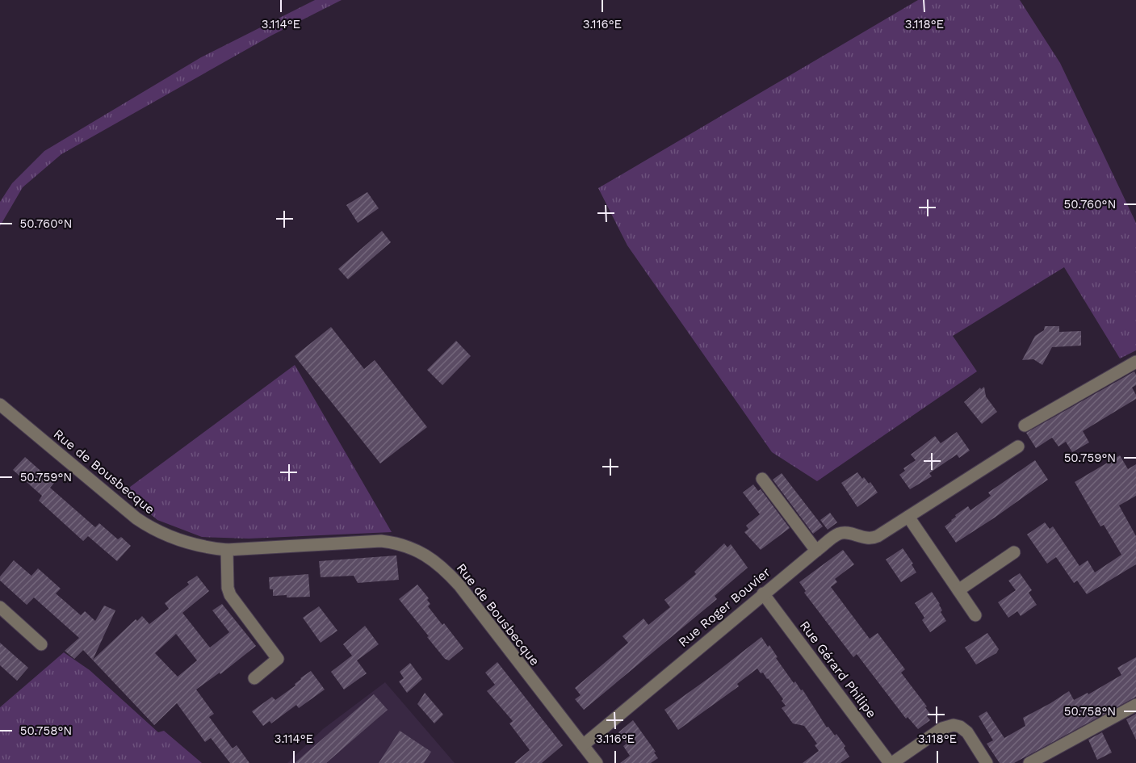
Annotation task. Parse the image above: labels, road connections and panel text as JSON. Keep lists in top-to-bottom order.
{
  "streets": {
    "street": ["Rue de Bousbecque", "Rue Roger Bouvier", "Rue Gérard Philipe"]
  },
  "crossings": [
    ["Rue de Bousbecque", "Rue Roger Bouvier"],
    ["Rue Roger Bouvier", "Rue Gérard Philipe"]
  ],
  "coordinates": [
    "3.114°E",
    "3.116°E",
    "3.118°E",
    "50.760°N",
    "50.759°N",
    "50.758°N"
  ]
}
